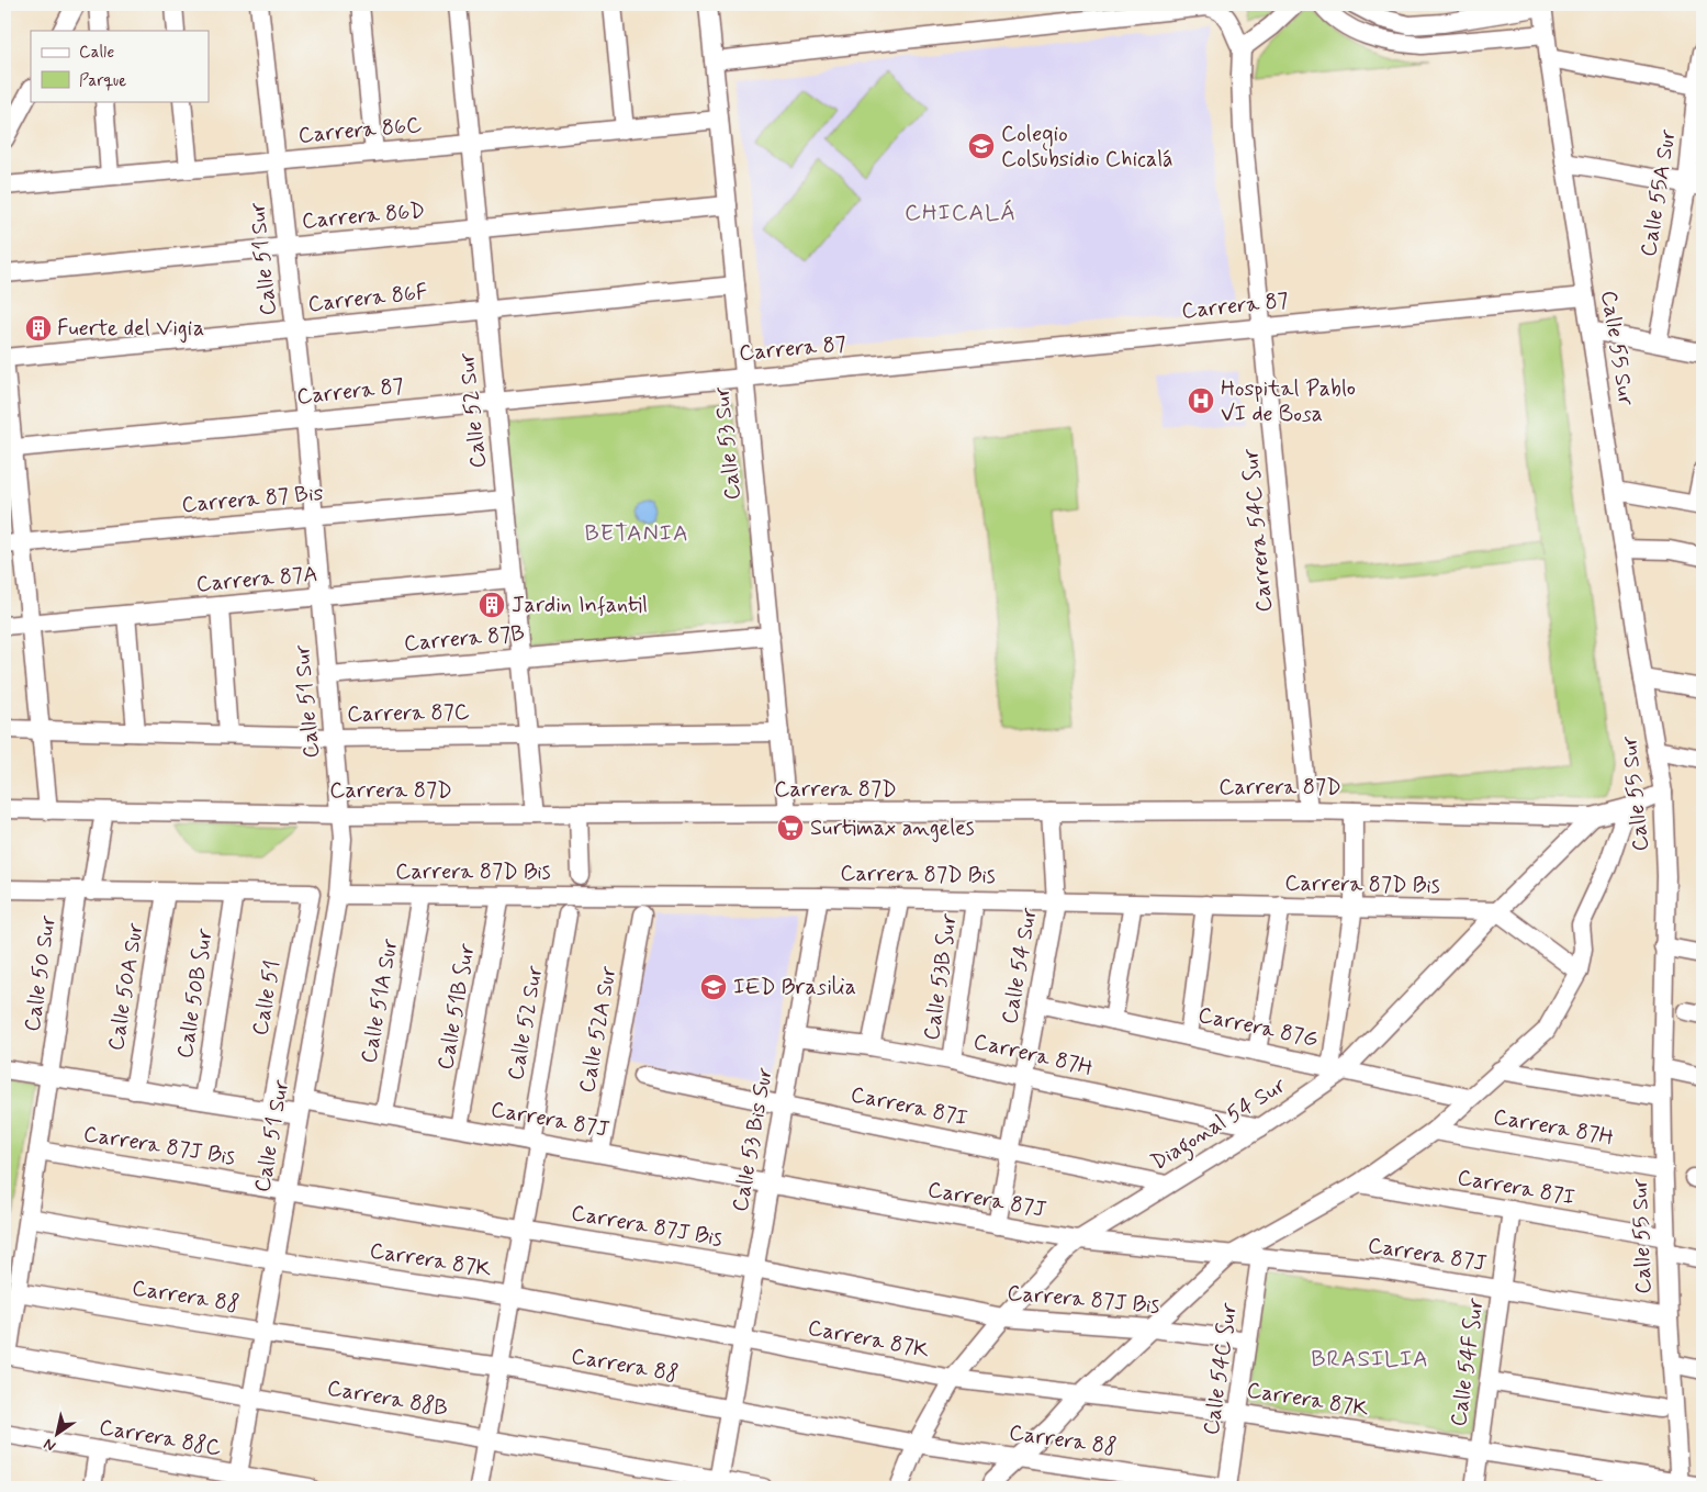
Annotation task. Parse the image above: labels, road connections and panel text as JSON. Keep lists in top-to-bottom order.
{
  "streets": {
    "street": [
      "Carrera 86C",
      "Calle 55A Sur",
      "Carrera 86D",
      "Calle 51 Sur",
      "Carrera 86F",
      "Carrera 87",
      "Calle 55 Sur",
      "Calle 52 Sur",
      "Calle 53 Sur",
      "Carrera 87 Bis",
      "Carrera 54C Sur",
      "Carrera 87A",
      "Carrera 87B",
      "Carrera 87C",
      "Carrera 87D",
      "Carrera 87D Bis",
      "Calle 54 Sur",
      "Calle 50 Sur",
      "Calle 53B Sur",
      "Calle 50A Sur",
      "Calle 50B Sur",
      "Calle 51",
      "Calle 51A Sur",
      "Calle 51B Sur",
      "Carrera 87G",
      "Calle 52A Sur",
      "Carrera 87H",
      "Carrera 87I",
      "Carrera 87J",
      "Diagonal 54 Sur",
      "Calle 53 Bis Sur",
      "Carrera 87J Bis",
      "Carrera 87K",
      "Carrera 88",
      "Calle 54F Sur",
      "Calle 54C Sur",
      "Carrera 88B",
      "Carrera 88C"
    ]
  },
  "crossings": [
    ["Carrera 86C", "Calle 51 Sur"],
    ["Carrera 86C", "Calle 52 Sur"],
    ["Carrera 86C", "Calle 53 Sur"],
    ["Carrera 86D", "Calle 51 Sur"],
    ["Carrera 86D", "Calle 52 Sur"],
    ["Carrera 86D", "Calle 53 Sur"],
    ["Calle 51 Sur", "Carrera 86F"],
    ["Calle 51 Sur", "Carrera 87"],
    ["Calle 51 Sur", "Carrera 87 Bis"],
    ["Calle 51 Sur", "Carrera 87A"],
    ["Calle 51 Sur", "Carrera 87B"],
    ["Calle 51 Sur", "Carrera 87C"],
    ["Calle 51 Sur", "Carrera 87D"],
    ["Calle 51 Sur", "Carrera 87D Bis"],
    ["Calle 51 Sur", "Carrera 87J"],
    ["Calle 51 Sur", "Carrera 87J Bis"],
    ["Calle 51 Sur", "Carrera 87K"],
    ["Calle 51 Sur", "Carrera 88"],
    ["Calle 51 Sur", "Carrera 88B"],
    ["Calle 51 Sur", "Carrera 88C"],
    ["Carrera 86F", "Calle 52 Sur"],
    ["Carrera 86F", "Calle 53 Sur"],
    ["Carrera 87", "Calle 55 Sur"],
    ["Carrera 87", "Calle 52 Sur"],
    ["Carrera 87", "Calle 53 Sur"],
    ["Carrera 87", "Carrera 54C Sur"],
    ["Calle 55 Sur", "Carrera 87D"],
    ["Calle 55 Sur", "Carrera 87H"],
    ["Calle 55 Sur", "Carrera 87I"],
    ["Calle 55 Sur", "Carrera 87J"],
    ["Calle 55 Sur", "Carrera 87K"],
    ["Calle 52 Sur", "Carrera 87 Bis"],
    ["Calle 52 Sur", "Carrera 87A"],
    ["Calle 52 Sur", "Carrera 87B"],
    ["Calle 52 Sur", "Carrera 87C"],
    ["Calle 52 Sur", "Carrera 87D"],
    ["Calle 52 Sur", "Carrera 87J"],
    ["Calle 52 Sur", "Carrera 87J Bis"],
    ["Calle 52 Sur", "Carrera 87K"],
    ["Calle 52 Sur", "Carrera 88"],
    ["Calle 52 Sur", "Carrera 88B"],
    ["Calle 53 Sur", "Carrera 87B"],
    ["Calle 53 Sur", "Carrera 87C"],
    ["Calle 53 Sur", "Carrera 87D"],
    ["Carrera 54C Sur", "Carrera 87D"],
    ["Carrera 87D", "Calle 54 Sur"],
    ["Carrera 87D", "Calle 50 Sur"],
    ["Carrera 87D", "Diagonal 54 Sur"],
    ["Carrera 87D Bis", "Calle 54 Sur"],
    ["Carrera 87D Bis", "Calle 53B Sur"],
    ["Carrera 87D Bis", "Calle 51A Sur"],
    ["Carrera 87D Bis", "Calle 51B Sur"],
    ["Carrera 87D Bis", "Diagonal 54 Sur"],
    ["Carrera 87D Bis", "Calle 53 Bis Sur"],
    ["Calle 54 Sur", "Carrera 87G"],
    ["Calle 54 Sur", "Carrera 87H"],
    ["Calle 54 Sur", "Carrera 87I"],
    ["Calle 54 Sur", "Carrera 87J"],
    ["Calle 50 Sur", "Carrera 87J"],
    ["Calle 50 Sur", "Carrera 87J Bis"],
    ["Calle 50 Sur", "Carrera 87K"],
    ["Calle 50 Sur", "Carrera 88"],
    ["Calle 50 Sur", "Carrera 88B"],
    ["Calle 53B Sur", "Carrera 87H"],
    ["Calle 50A Sur", "Carrera 87J"],
    ["Calle 50B Sur", "Calle 51"],
    ["Calle 50B Sur", "Carrera 87J"],
    ["Calle 51", "Carrera 87J"],
    ["Calle 51A Sur", "Carrera 87J"],
    ["Calle 51B Sur", "Carrera 87J"],
    ["Carrera 87G", "Diagonal 54 Sur"],
    ["Calle 52A Sur", "Carrera 87J"],
    ["Carrera 87H", "Diagonal 54 Sur"],
    ["Carrera 87H", "Calle 53 Bis Sur"],
    ["Carrera 87I", "Diagonal 54 Sur"],
    ["Carrera 87I", "Calle 53 Bis Sur"],
    ["Carrera 87I", "Calle 54F Sur"],
    ["Carrera 87J", "Diagonal 54 Sur"],
    ["Carrera 87J", "Calle 53 Bis Sur"],
    ["Carrera 87J", "Calle 54F Sur"],
    ["Carrera 87J", "Calle 54C Sur"],
    ["Diagonal 54 Sur", "Carrera 87J Bis"],
    ["Diagonal 54 Sur", "Carrera 87K"],
    ["Diagonal 54 Sur", "Carrera 88"],
    ["Calle 53 Bis Sur", "Carrera 87J Bis"],
    ["Calle 53 Bis Sur", "Carrera 87K"],
    ["Calle 53 Bis Sur", "Carrera 88"],
    ["Calle 53 Bis Sur", "Carrera 88B"],
    ["Carrera 87J Bis", "Calle 54C Sur"],
    ["Carrera 87K", "Calle 54F Sur"],
    ["Carrera 87K", "Calle 54C Sur"],
    ["Carrera 88", "Calle 54C Sur"]
  ],
  "districts": ["CHICALÁ", "BETANIA", "BRASILIA"],
  "places": {
    "school or university": ["Colegio Colsubsidio Chicalá", "IED Brasilia"],
    "building": ["Fuerte del Vigia", "Jardin Infantil"],
    "hospital": ["Hospital Pablo VI de Bosa"],
    "supermarket": ["Surtimax angeles"]
  },
  "legend": ["Calle", "Parque"],
  "north": "bottom left"
}
